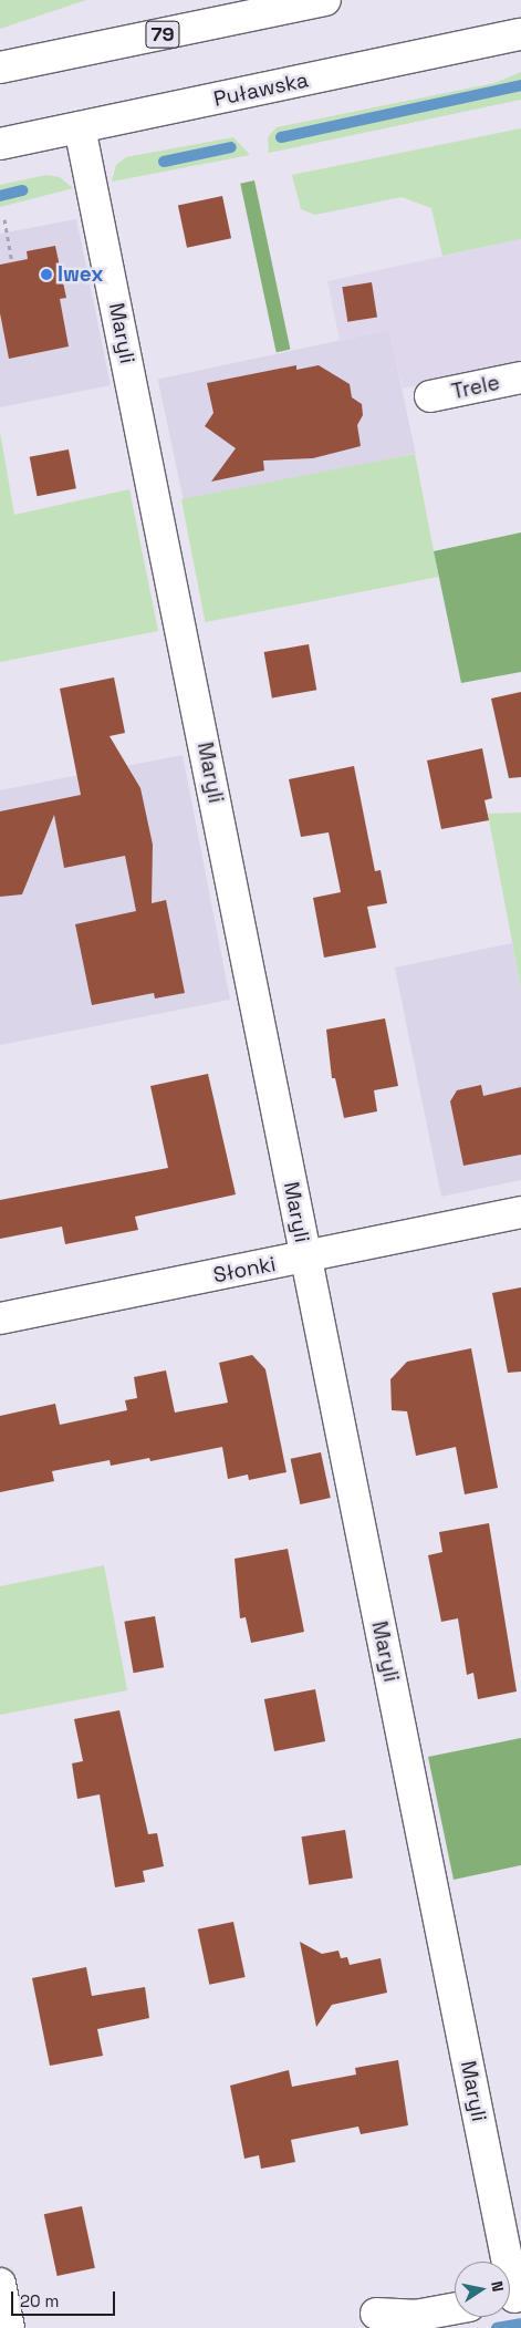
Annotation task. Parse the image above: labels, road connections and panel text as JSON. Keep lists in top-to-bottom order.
{
  "streets": {
    "street": [
      "79",
      "Puławska",
      "Maryli",
      "Trele",
      "Słonki"
    ]
  },
  "crossings": [
    ["Puławska", "Maryli"],
    ["Maryli", "Słonki"]
  ],
  "places": ["Iwex"],
  "scale_bar": "20 m",
  "north": "right"
}
